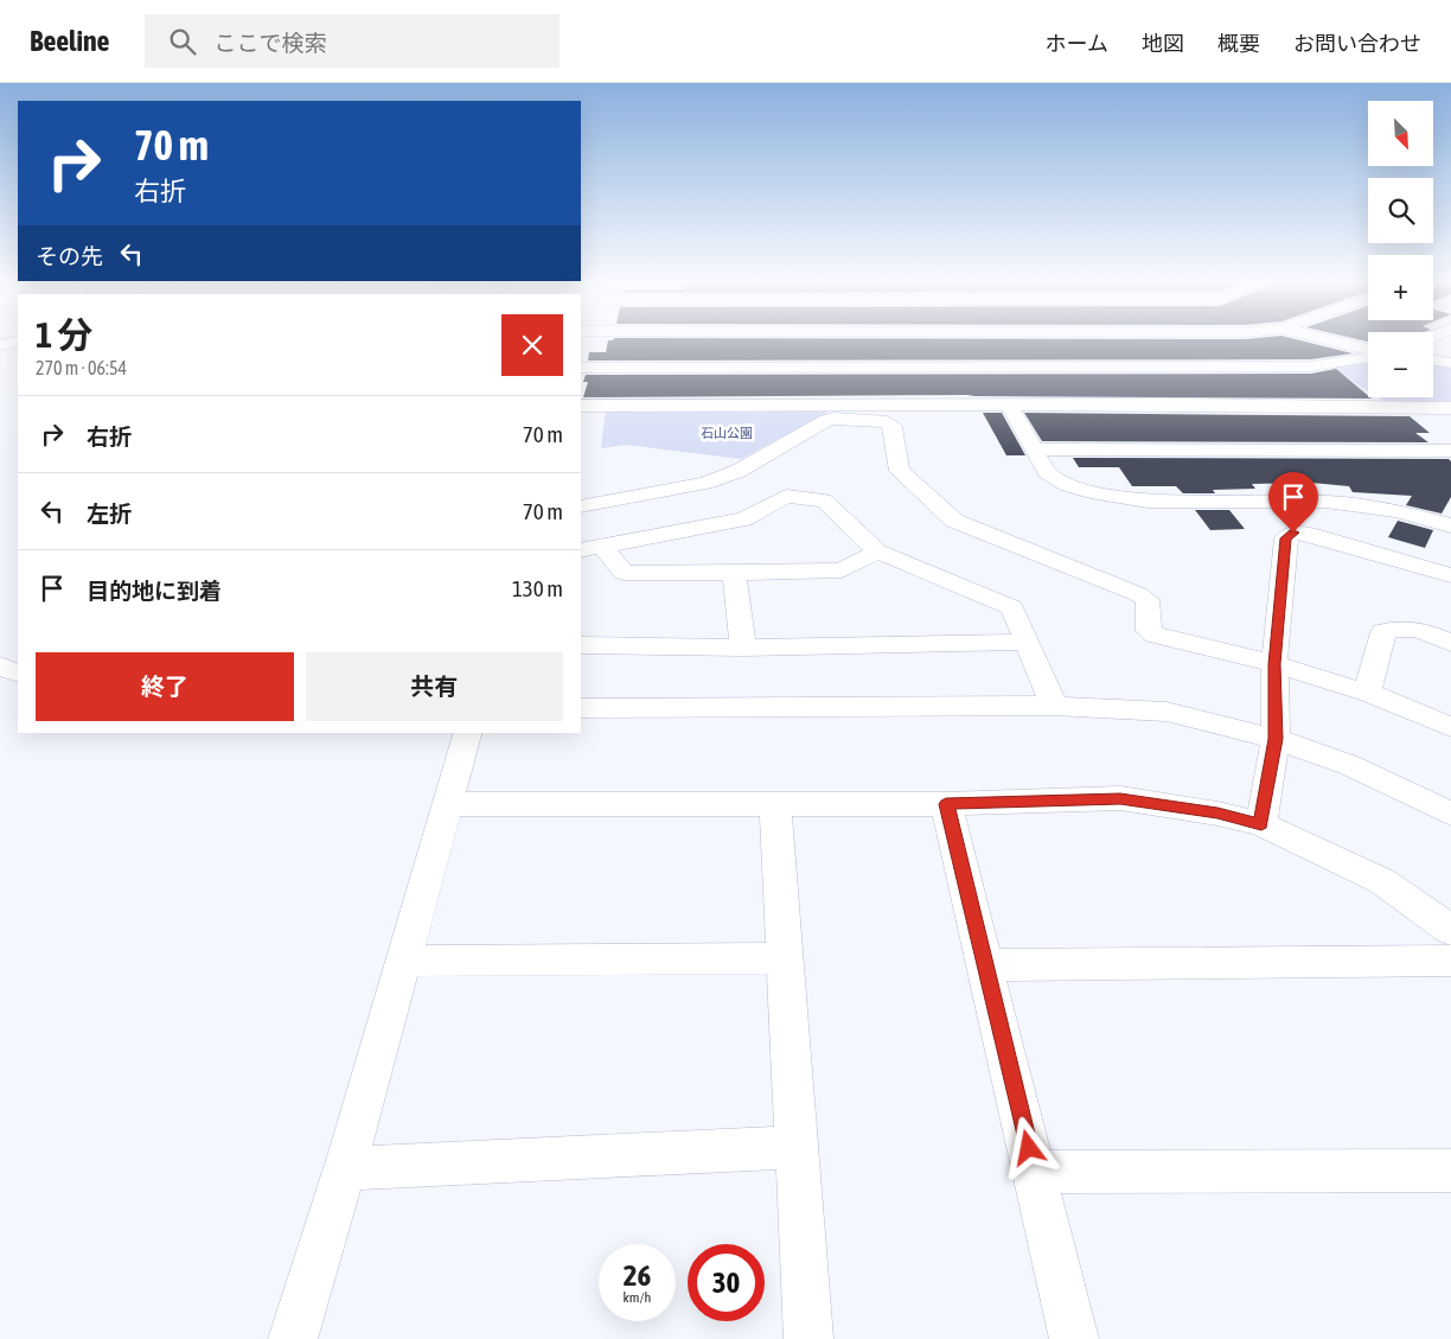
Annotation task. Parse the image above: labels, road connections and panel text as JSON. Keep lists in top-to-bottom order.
{
  "parks": ["石山公園"],
  "north": "bottom right",
  "page": {
    "header": "Beeline",
    "search": "ここで検索",
    "nav": [
      "ホーム",
      "地図",
      "概要",
      "お問い合わせ"
    ],
    "map_buttons": ["+", "−"],
    "turn": ["70 m", "右折"],
    "then": "その先",
    "heading": ["1 分", "270 m · 06:54"],
    "list": [
      {
        "name": "右折",
        "value": "70 m"
      },
      {
        "name": "左折",
        "value": "70 m"
      },
      {
        "name": "目的地に到着",
        "value": "130 m"
      }
    ],
    "buttons": ["終了", "共有"],
    "speed": "26 km/h",
    "limit": "30"
  }
}
